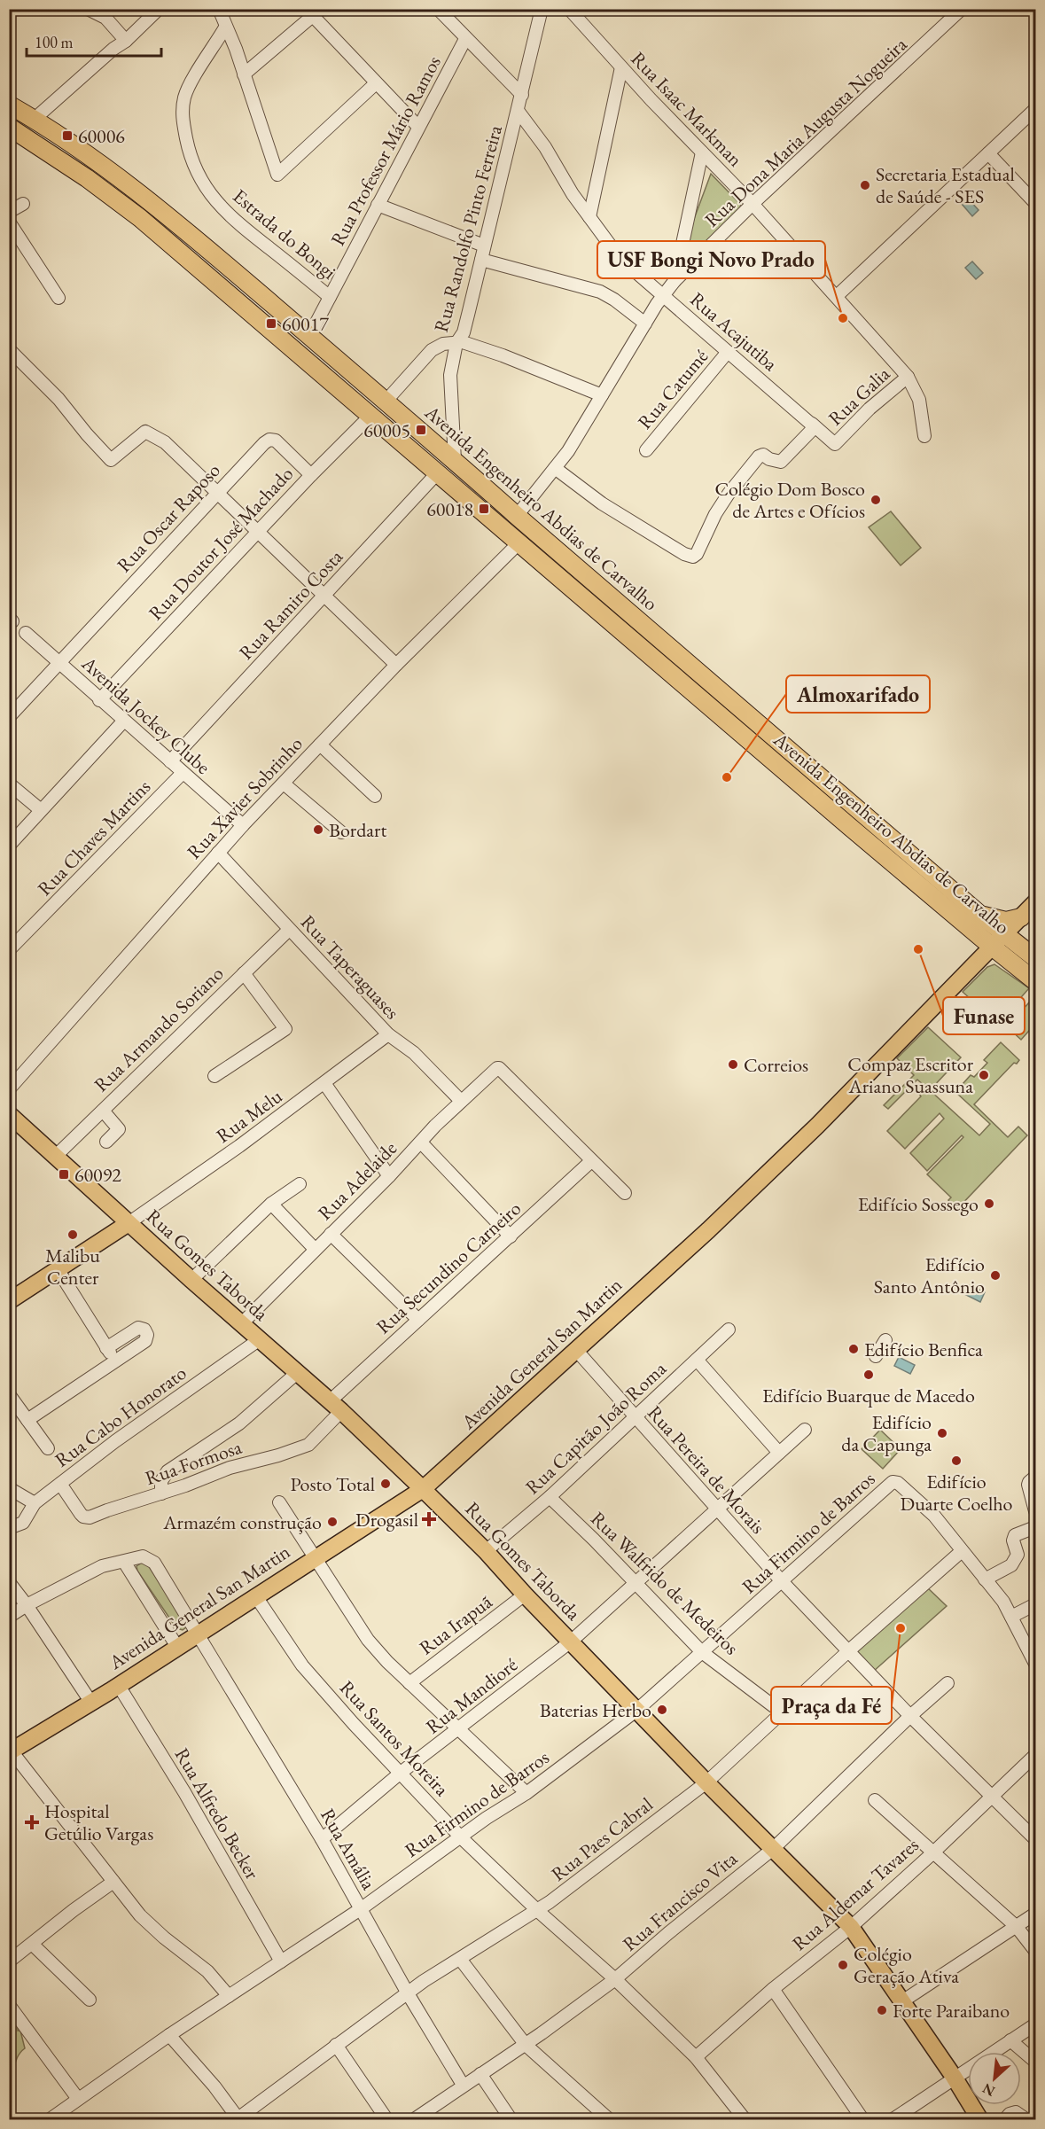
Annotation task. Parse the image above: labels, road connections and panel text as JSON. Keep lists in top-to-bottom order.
{
  "streets": {
    "highway": ["Avenida Engenheiro Abdias de Carvalho"],
    "main road": ["Rua Gomes Taborda", "Avenida General San Martin"],
    "street": [
      "Rua Isaac Markman",
      "Rua Dona Maria Augusta Nogueira",
      "Rua Professor Mário Ramos",
      "Rua Randolfo Pinto Ferreira",
      "Estrada do Bongi",
      "Rua Acajutiba",
      "Rua Catumé",
      "Rua Galia",
      "Rua Oscar Raposo",
      "Rua Doutor José Machado",
      "Rua Ramiro Costa",
      "Avenida Jockey Clube",
      "Rua Xavier Sobrinho",
      "Rua Chaves Martins",
      "Rua Taperaguases",
      "Rua Armando Soriano",
      "Rua Melu",
      "Rua Adelaide",
      "Rua Secundino Carneiro",
      "Rua Cabo Honorato",
      "Rua Capitão João Roma",
      "Rua Formosa",
      "Rua Pereira de Morais",
      "Rua Firmino de Barros",
      "Rua Walfrido de Medeiros",
      "Rua Irapuã",
      "Rua Mandioré",
      "Rua Santos Moreira",
      "Rua Alfredo Becker",
      "Rua Paes Cabral",
      "Rua Amália",
      "Rua Aldemar Tavares",
      "Rua Francisco Vita"
    ]
  },
  "crossings": [
    ["Rua Isaac Markman", "Rua Dona Maria Augusta Nogueira"],
    ["Rua Isaac Markman", "Rua Galia"],
    ["Rua Dona Maria Augusta Nogueira", "Rua Acajutiba"],
    ["Rua Dona Maria Augusta Nogueira", "Avenida Engenheiro Abdias de Carvalho"],
    ["Rua Professor Mário Ramos", "Estrada do Bongi"],
    ["Rua Professor Mário Ramos", "Avenida Engenheiro Abdias de Carvalho"],
    ["Rua Randolfo Pinto Ferreira", "Rua Acajutiba"],
    ["Rua Randolfo Pinto Ferreira", "Avenida Engenheiro Abdias de Carvalho"],
    ["Rua Acajutiba", "Rua Catumé"],
    ["Rua Acajutiba", "Rua Galia"],
    ["Avenida Engenheiro Abdias de Carvalho", "Rua Doutor José Machado"],
    ["Avenida Engenheiro Abdias de Carvalho", "Rua Ramiro Costa"],
    ["Avenida Engenheiro Abdias de Carvalho", "Rua Xavier Sobrinho"],
    ["Avenida Engenheiro Abdias de Carvalho", "Avenida General San Martin"],
    ["Rua Oscar Raposo", "Rua Doutor José Machado"],
    ["Rua Oscar Raposo", "Avenida Jockey Clube"],
    ["Rua Doutor José Machado", "Avenida Jockey Clube"],
    ["Rua Ramiro Costa", "Avenida Jockey Clube"],
    ["Avenida Jockey Clube", "Rua Xavier Sobrinho"],
    ["Avenida Jockey Clube", "Rua Chaves Martins"],
    ["Rua Xavier Sobrinho", "Rua Taperaguases"],
    ["Rua Taperaguases", "Rua Armando Soriano"],
    ["Rua Taperaguases", "Rua Melu"],
    ["Rua Taperaguases", "Rua Adelaide"],
    ["Rua Armando Soriano", "Rua Gomes Taborda"],
    ["Rua Melu", "Rua Gomes Taborda"],
    ["Rua Adelaide", "Rua Gomes Taborda"],
    ["Rua Adelaide", "Rua Secundino Carneiro"],
    ["Rua Gomes Taborda", "Rua Secundino Carneiro"],
    ["Rua Gomes Taborda", "Avenida General San Martin"],
    ["Rua Gomes Taborda", "Rua Cabo Honorato"],
    ["Rua Gomes Taborda", "Rua Capitão João Roma"],
    ["Rua Gomes Taborda", "Rua Formosa"],
    ["Rua Gomes Taborda", "Rua Firmino de Barros"],
    ["Rua Gomes Taborda", "Rua Irapuã"],
    ["Rua Gomes Taborda", "Rua Mandioré"],
    ["Rua Gomes Taborda", "Rua Paes Cabral"],
    ["Rua Gomes Taborda", "Rua Aldemar Tavares"],
    ["Rua Gomes Taborda", "Rua Francisco Vita"],
    ["Rua Secundino Carneiro", "Rua Formosa"],
    ["Avenida General San Martin", "Rua Pereira de Morais"],
    ["Avenida General San Martin", "Rua Santos Moreira"],
    ["Avenida General San Martin", "Rua Alfredo Becker"],
    ["Avenida General San Martin", "Rua Amália"],
    ["Rua Cabo Honorato", "Rua Formosa"],
    ["Rua Capitão João Roma", "Rua Pereira de Morais"],
    ["Rua Capitão João Roma", "Rua Walfrido de Medeiros"],
    ["Rua Pereira de Morais", "Rua Firmino de Barros"],
    ["Rua Pereira de Morais", "Rua Mandioré"],
    ["Rua Pereira de Morais", "Rua Paes Cabral"],
    ["Rua Pereira de Morais", "Rua Aldemar Tavares"],
    ["Rua Pereira de Morais", "Rua Francisco Vita"],
    ["Rua Firmino de Barros", "Rua Walfrido de Medeiros"],
    ["Rua Firmino de Barros", "Rua Santos Moreira"],
    ["Rua Firmino de Barros", "Rua Alfredo Becker"],
    ["Rua Firmino de Barros", "Rua Paes Cabral"],
    ["Rua Firmino de Barros", "Rua Amália"],
    ["Rua Walfrido de Medeiros", "Rua Mandioré"],
    ["Rua Walfrido de Medeiros", "Rua Paes Cabral"],
    ["Rua Mandioré", "Rua Santos Moreira"],
    ["Rua Mandioré", "Rua Amália"],
    ["Rua Santos Moreira", "Rua Paes Cabral"],
    ["Rua Santos Moreira", "Rua Aldemar Tavares"],
    ["Rua Santos Moreira", "Rua Francisco Vita"],
    ["Rua Paes Cabral", "Rua Amália"],
    ["Rua Amália", "Rua Francisco Vita"]
  ],
  "places": {
    "transit": [
      "60006",
      "60017",
      "60005",
      "60018",
      "60092"
    ],
    "other": [
      "Secretaria Estadual de Saúde - SES",
      "USF Bongi Novo Prado",
      "Colégio Dom Bosco de Artes e Ofícios",
      "Almoxarifado",
      "Bordart",
      "Funase",
      "Correios",
      "Compaz Escritor Ariano Suassuna",
      "Edifício Sossego",
      "Malibu Center",
      "Edifício Santo Antônio",
      "Edifício Benfica",
      "Edifício Buarque de Macedo",
      "Edifício da Capunga",
      "Edifício Duarte Coelho",
      "Posto Total",
      "Armazém construção",
      "Praça da Fé",
      "Baterias Herbo",
      "Colégio Geração Ativa",
      "Forte Paraibano"
    ],
    "health": ["Drogasil", "Hospital Getúlio Vargas"]
  },
  "scale_bar": "100 m",
  "north": "bottom left"
}
